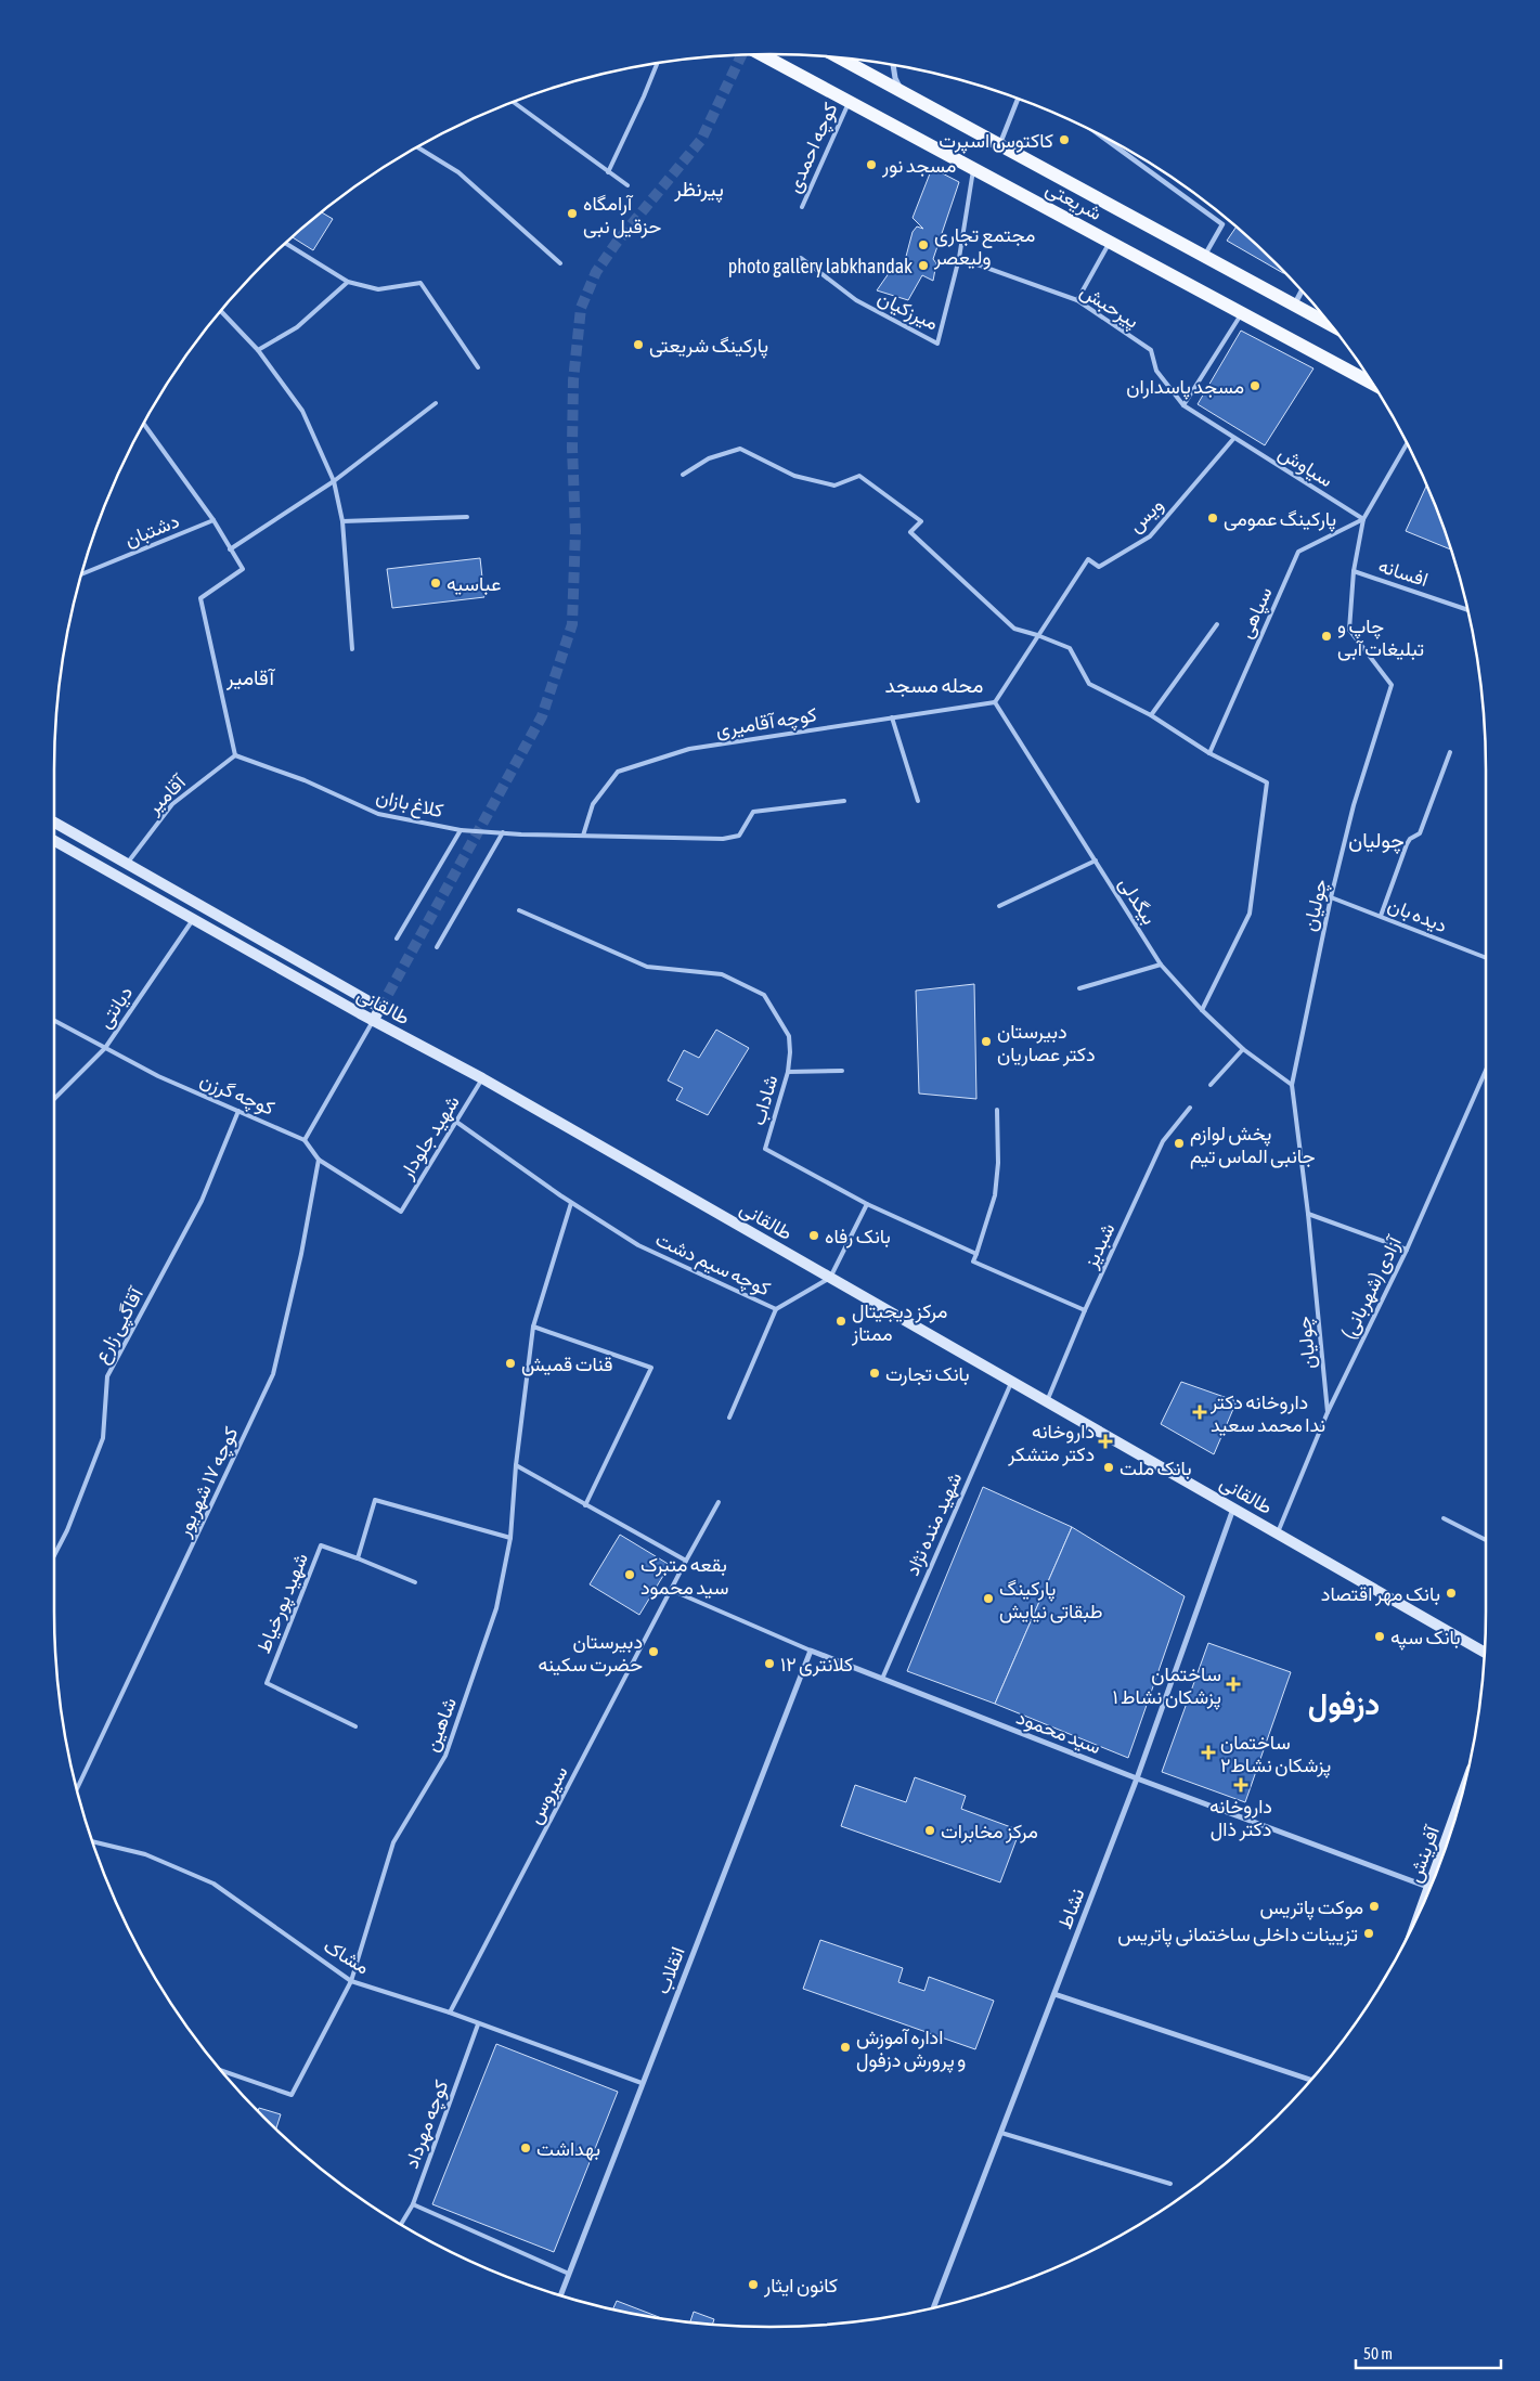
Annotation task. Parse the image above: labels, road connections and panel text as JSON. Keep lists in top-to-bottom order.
{
  "streets": {
    "main road": ["شریعتی", "طالقانی"],
    "street": ["سید محمود", "نشاط", "انقلاب"],
    "lane": [
      "کوچه احمدی",
      "پیرحبش",
      "میرزکیان",
      "سیاوش",
      "ویس",
      "دشتبان",
      "افسانه",
      "سپاهی",
      "کوچه آقامیری",
      "آقامیر",
      "کلاغ بازان",
      "بیگدلی",
      "چولیان",
      "دیده بان",
      "دیانتی",
      "کوچه گرزن",
      "شاداب",
      "شهید جلودار",
      "شبدیز",
      "کوچه سیم دشت",
      "آزادی (شهربانی)",
      "آقاگپی زارع",
      "کوچه ۱۷ شهریور",
      "شهید منده نژاد",
      "شهید پورخیاط",
      "شاهین",
      "سیروس",
      "مشاک",
      "کوچه مهرداد"
    ]
  },
  "crossings": [
    ["کوچه احمدی", "شریعتی"],
    ["شریعتی", "میرزکیان"],
    ["پیرحبش", "میرزکیان"],
    ["سیاوش", "ویس"],
    ["سیاوش", "سپاهی"],
    ["سیاوش", "چولیان"],
    ["افسانه", "چولیان"],
    ["سپاهی", "چولیان"],
    ["کوچه آقامیری", "بیگدلی"],
    ["آقامیر", "کلاغ بازان"],
    ["آقامیر", "طالقانی"],
    ["بیگدلی", "چولیان"],
    ["چولیان", "دیده بان"],
    ["چولیان", "آزادی (شهربانی)"],
    ["طالقانی", "دیانتی"],
    ["طالقانی", "شهید جلودار"],
    ["طالقانی", "شبدیز"],
    ["طالقانی", "کوچه سیم دشت"],
    ["طالقانی", "آزادی (شهربانی)"],
    ["طالقانی", "شهید منده نژاد"],
    ["طالقانی", "نشاط"],
    ["دیانتی", "کوچه گرزن"],
    ["کوچه گرزن", "آقاگپی زارع"],
    ["شاداب", "شبدیز"],
    ["شهید جلودار", "کوچه سیم دشت"],
    ["شهید جلودار", "کوچه ۱۷ شهریور"],
    ["کوچه سیم دشت", "شاهین"],
    ["شهید منده نژاد", "سید محمود"],
    ["شاهین", "مشاک"],
    ["سید محمود", "سیروس"],
    ["سید محمود", "نشاط"],
    ["سید محمود", "انقلاب"],
    ["سیروس", "مشاک"],
    ["مشاک", "انقلاب"],
    ["مشاک", "کوچه مهرداد"]
  ],
  "districts": [
    "پیرنظر",
    "آقامیر",
    "محله مسجد",
    "چولیان",
    "دزفول"
  ],
  "places": {
    "other": [
      "کاکتوس اسپرت",
      "مسجد نور",
      "آرامگاه حزقیل نبی",
      "مجتمع تجاری ولیعصر",
      "photo gallery labkhandak",
      "پارکینگ شریعتی",
      "مسجد پاسداران",
      "پارکینگ عمومی",
      "عباسیه",
      "چاپ و تبلیغات آبی",
      "دبیرستان دکتر عصاریان",
      "پخش لوازم جانبی الماس تیم",
      "بانک رفاه",
      "مرکز دیجیتال ممتاز",
      "قنات قمیش",
      "بانک تجارت",
      "بانک ملت",
      "بقعه متبرک سید محمود",
      "بانک مهر اقتصاد",
      "پارکینگ طبقاتی نیایش",
      "بانک سپه",
      "دبیرستان حضرت سکینه",
      "کلانتری ۱۲",
      "مرکز مخابرات",
      "موکت پاتریس",
      "تزیینات داخلی ساختمانی پاتریس",
      "اداره آموزش و پرورش دزفول",
      "بهداشت",
      "کانون ایثار"
    ],
    "health": [
      "داروخانه دکتر ندا محمد سعید",
      "داروخانه دکتر متشکر",
      "ساختمان پزشکان نشاط ۱",
      "ساختمان پزشکان نشاط۲",
      "داروخانه دکتر ذال"
    ]
  },
  "scale_bar": "50 m"
}
